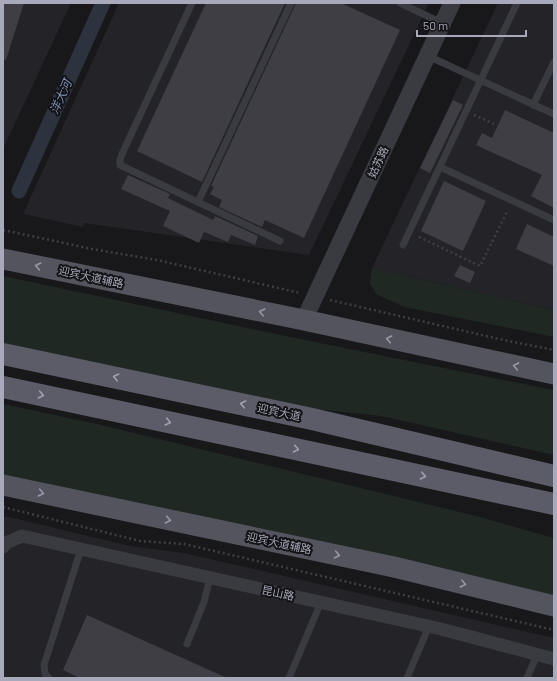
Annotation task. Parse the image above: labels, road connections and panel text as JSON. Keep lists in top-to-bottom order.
{
  "streets": {
    "highway": ["迎宾大道"],
    "main road": ["迎宾大道辅路"],
    "street": ["姑苏路", "昆山路"]
  },
  "crossings": [
    ["姑苏路", "迎宾大道辅路"]
  ],
  "water": ["洋大河"],
  "scale_bar": "50 m"
}
